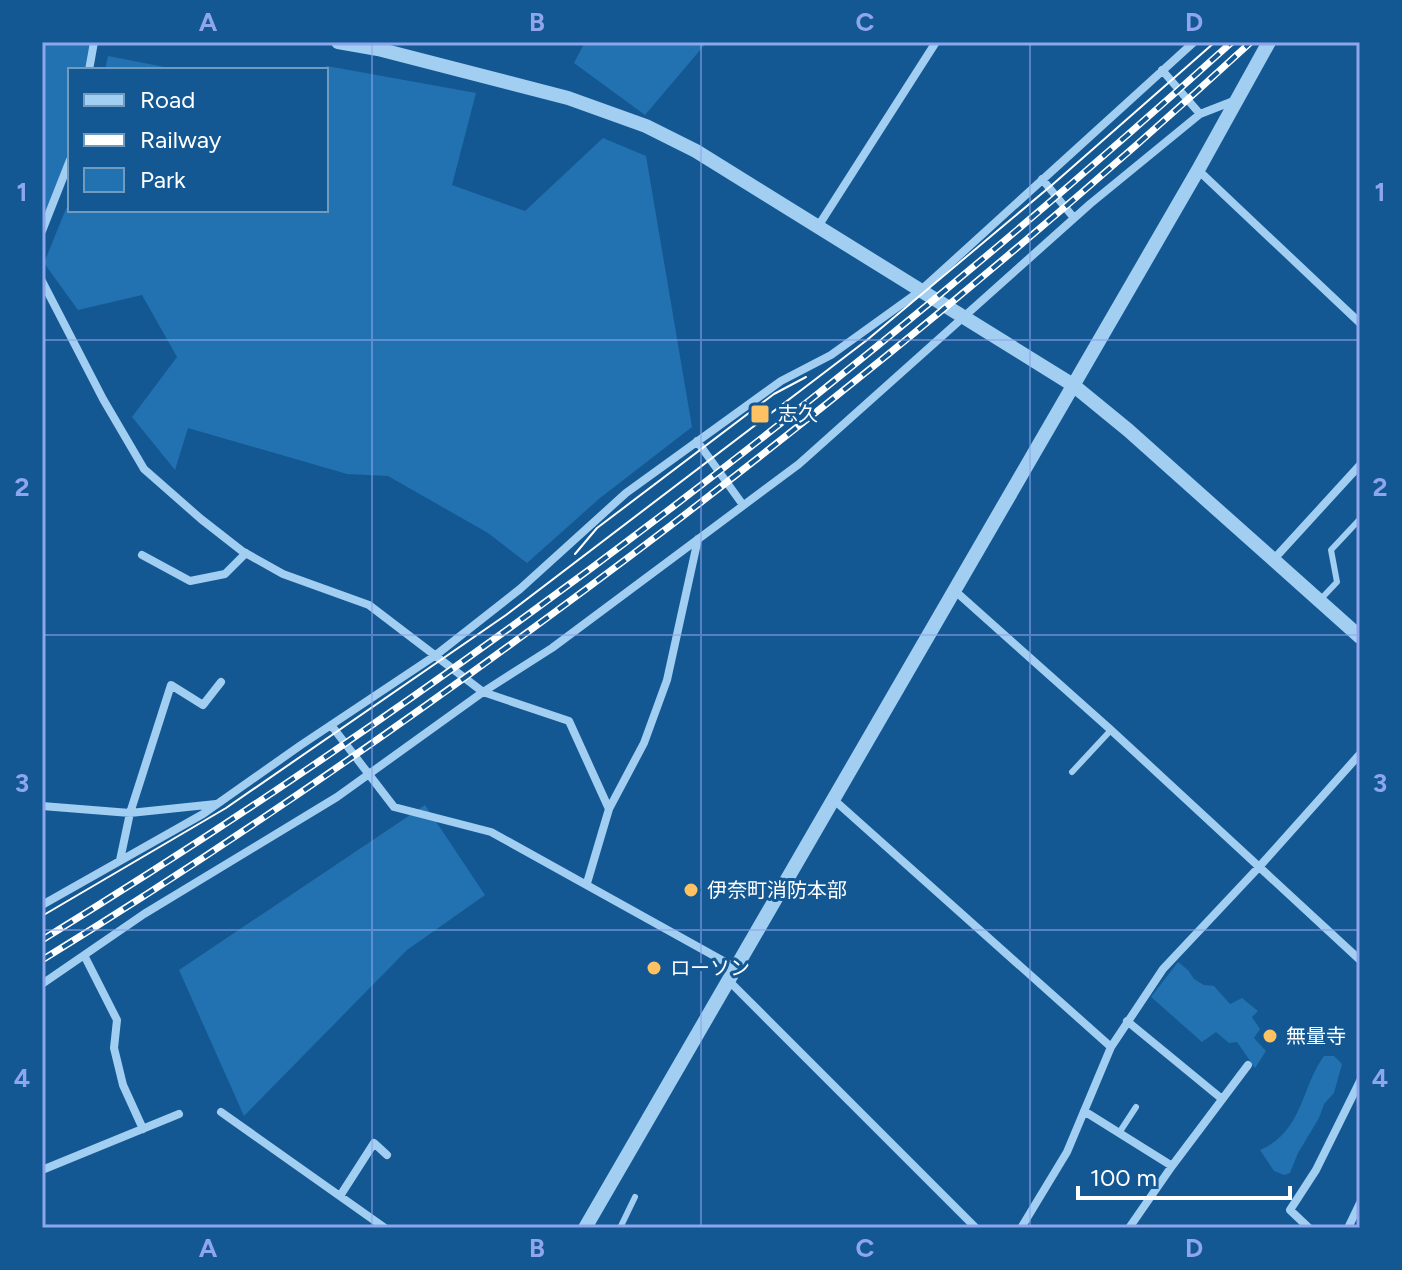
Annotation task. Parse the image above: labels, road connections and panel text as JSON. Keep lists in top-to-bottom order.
{
  "places": {
    "transit": ["志久"],
    "other": ["伊奈町消防本部", "ローソン", "無量寺"]
  },
  "legend": ["Road", "Railway", "Park"],
  "scale_bar": "100 m",
  "grid": {
    "columns": [
      "A",
      "B",
      "C",
      "D"
    ],
    "rows": [
      "1",
      "2",
      "3",
      "4"
    ]
  }
}
